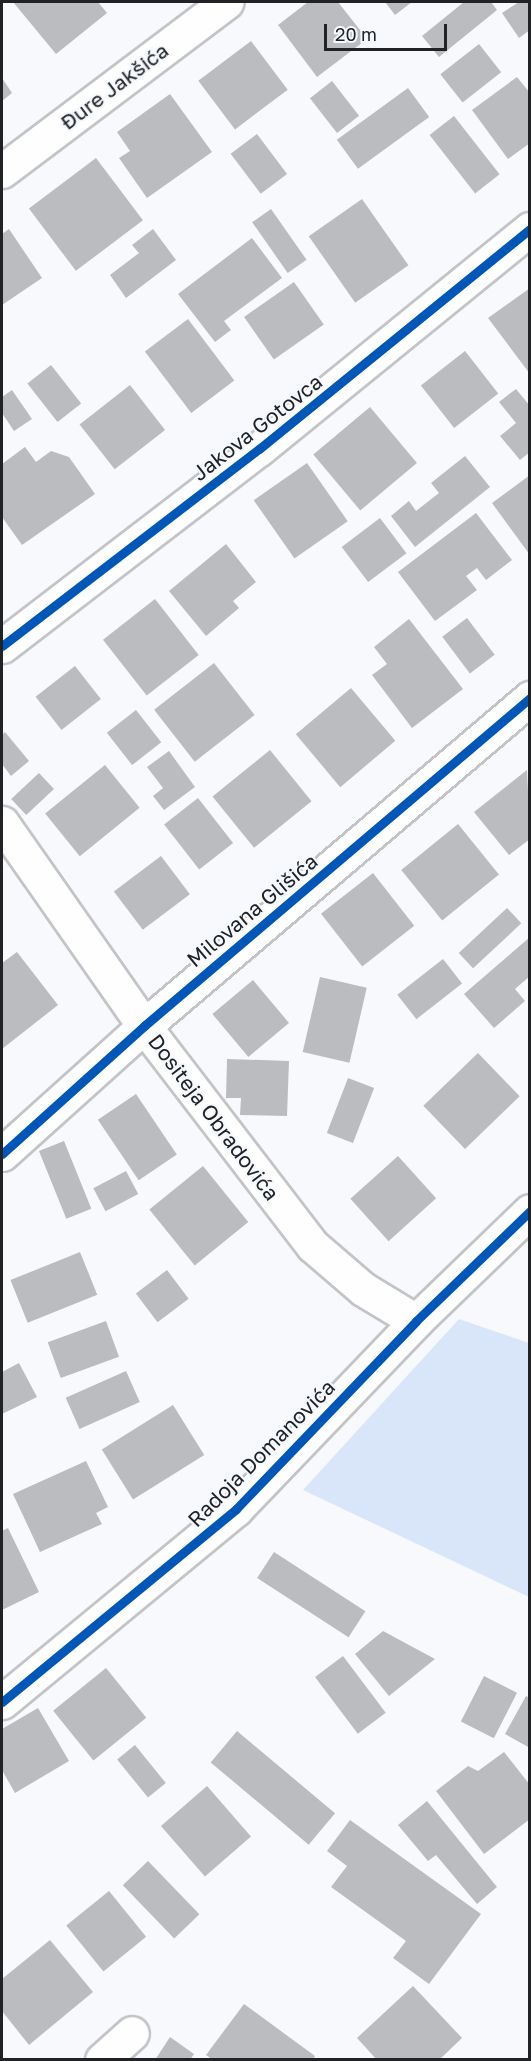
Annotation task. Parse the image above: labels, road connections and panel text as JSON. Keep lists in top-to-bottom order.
{
  "streets": {
    "street": [
      "Đure Jakšića",
      "Jakova Gotovca",
      "Milovana Glišića",
      "Dositeja Obradovića",
      "Radoja Domanovića"
    ]
  },
  "crossings": [
    ["Milovana Glišića", "Dositeja Obradovića"],
    ["Dositeja Obradovića", "Radoja Domanovića"]
  ],
  "scale_bar": "20 m"
}
